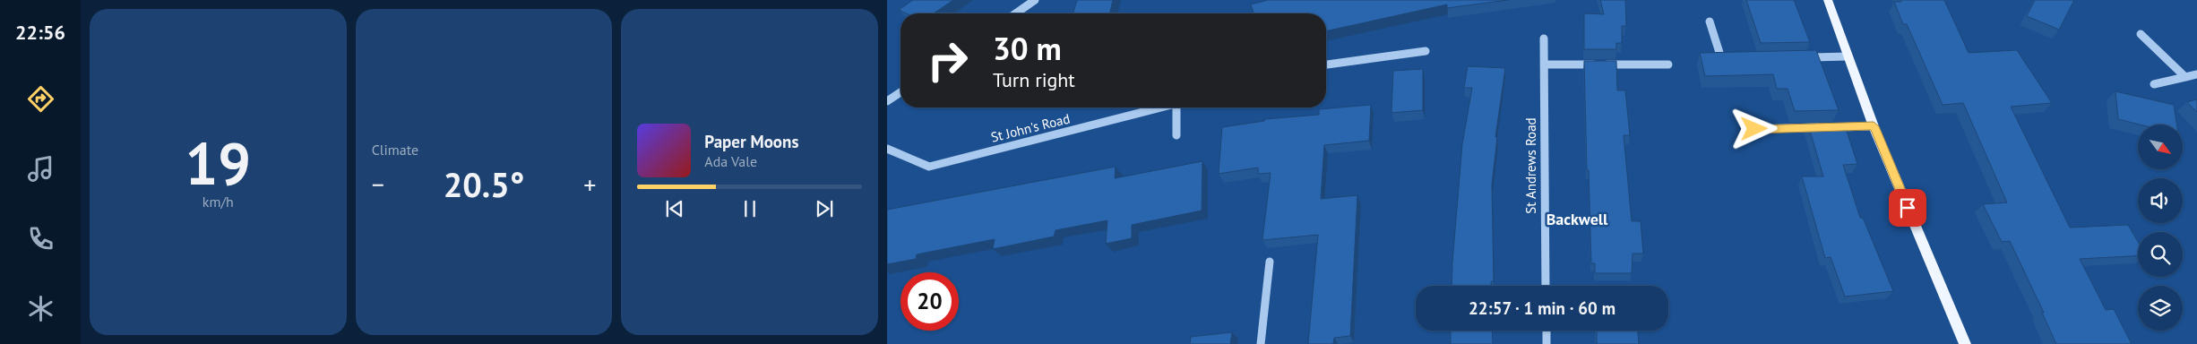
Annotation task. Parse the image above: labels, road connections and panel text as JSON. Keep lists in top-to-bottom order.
{
  "streets": {
    "street": ["St John's Road", "St Andrews Road"]
  },
  "districts": ["Backwell"],
  "north": "bottom right",
  "page": {
    "tabs": "22:56",
    "tile": [
      ["19", "km/h"],
      "Climate"
    ],
    "turn": ["30 m", "Turn right"],
    "song": ["Paper Moons", "Ada Vale"],
    "heat": ["−", "20.5°", "+"],
    "limit": "20",
    "trip": "22:57 · 1 min · 60 m"
  }
}
